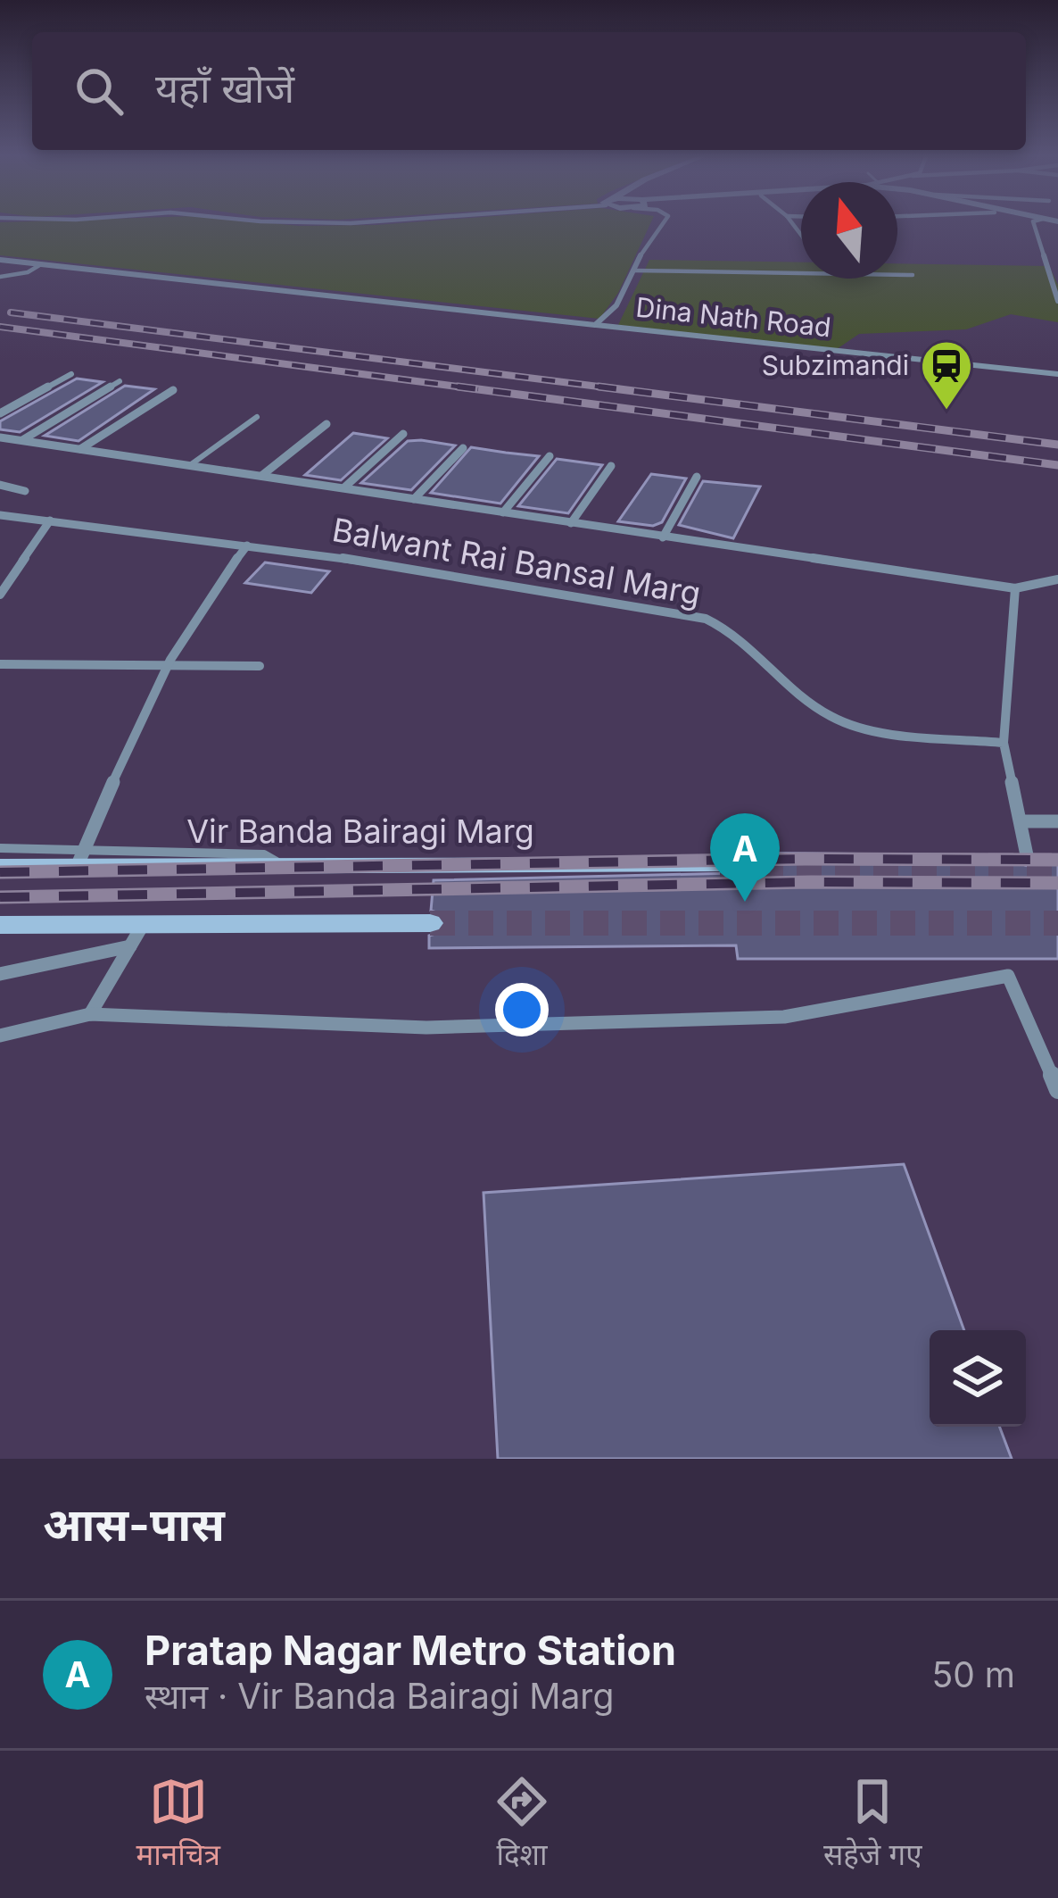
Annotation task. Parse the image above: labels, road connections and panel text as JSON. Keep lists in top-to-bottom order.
{
  "streets": {
    "main road": ["Vir Banda Bairagi Marg"],
    "street": ["Dina Nath Road", "Balwant Rai Bansal Marg"]
  },
  "places": {
    "station": ["Subzimandi"]
  },
  "north": "top",
  "page": {
    "search": "यहाँ खोजें",
    "pins": "A",
    "heading": "आस-पास",
    "list": [
      {
        "mark": "A",
        "name": "Pratap Nagar Metro Station",
        "note": "स्थान · Vir Banda Bairagi Marg",
        "value": "50 m"
      }
    ],
    "nav": ["मानचित्र", "दिशा", "सहेजे गए"]
  }
}
